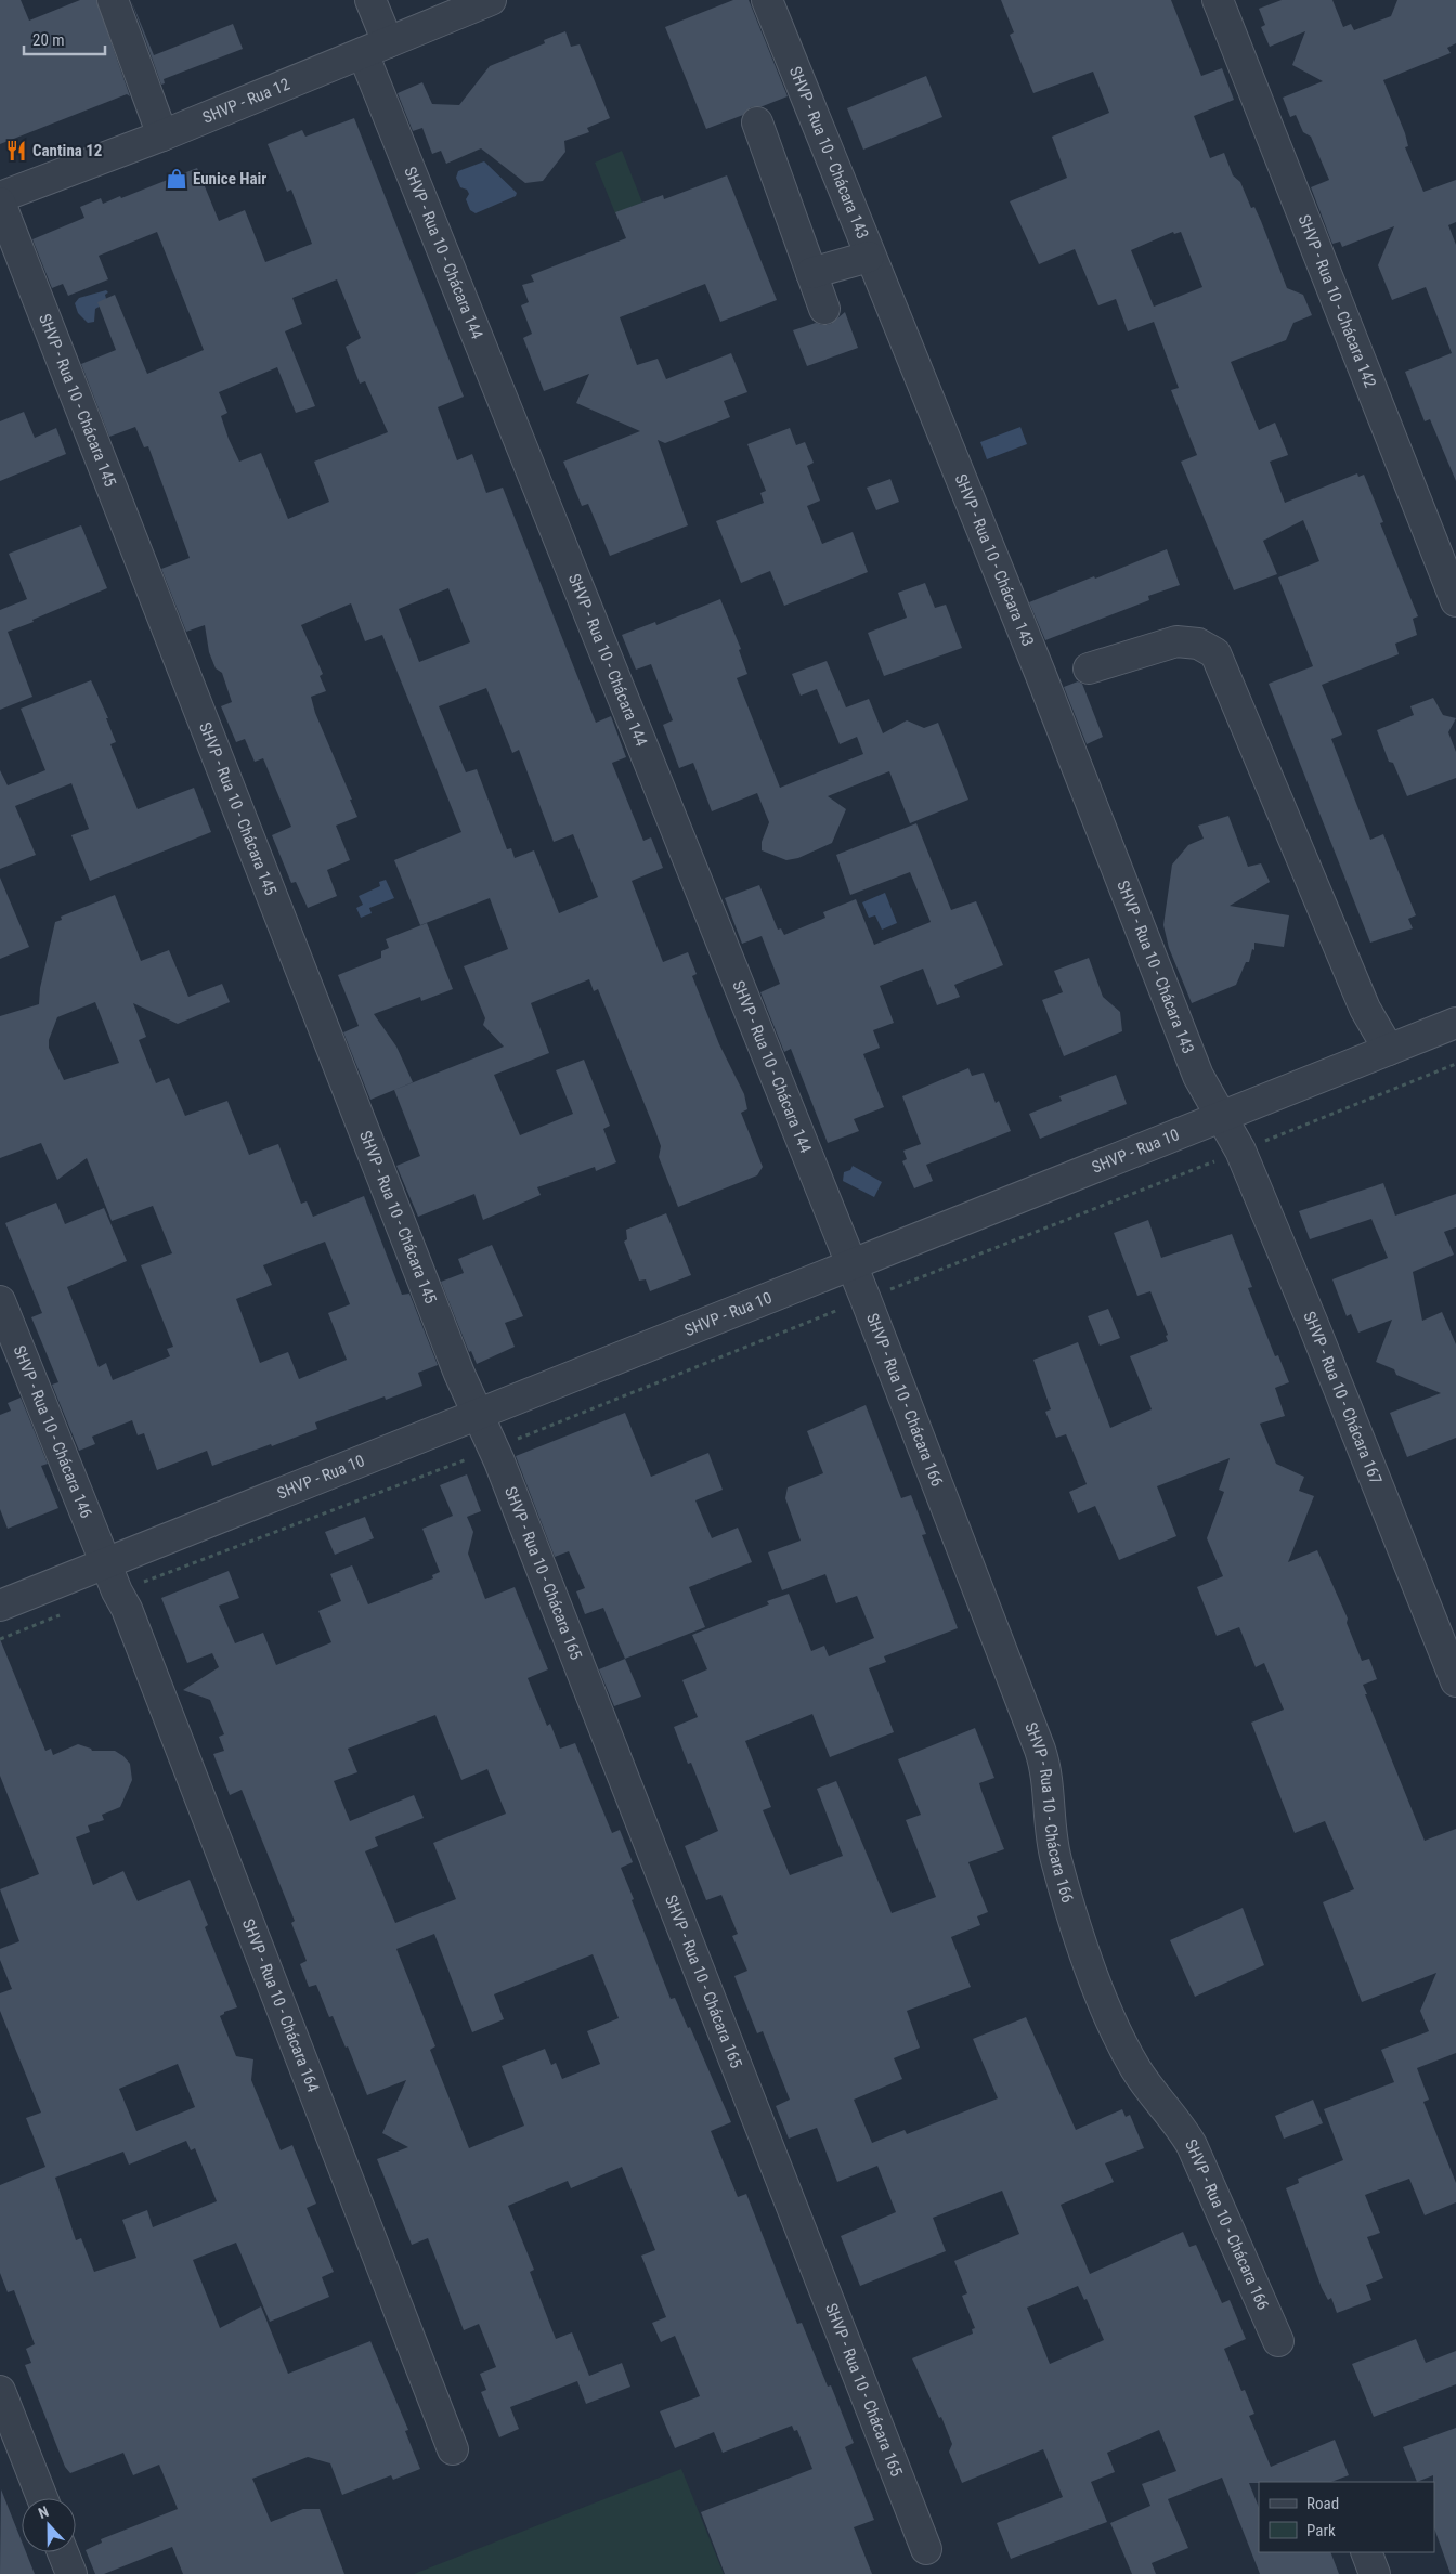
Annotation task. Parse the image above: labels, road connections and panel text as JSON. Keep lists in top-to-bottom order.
{
  "streets": {
    "street": [
      "SHVP - Rua 12",
      "SHVP - Rua 10 - Chácara 143",
      "SHVP - Rua 10 - Chácara 144",
      "SHVP - Rua 10 - Chácara 142",
      "SHVP - Rua 10 - Chácara 145",
      "SHVP - Rua 10",
      "SHVP - Rua 10 - Chácara 167",
      "SHVP - Rua 10 - Chácara 166",
      "SHVP - Rua 10 - Chácara 146",
      "SHVP - Rua 10 - Chácara 165",
      "SHVP - Rua 10 - Chácara 164"
    ]
  },
  "crossings": [
    ["SHVP - Rua 12", "SHVP - Rua 10 - Chácara 144"],
    ["SHVP - Rua 10 - Chácara 143", "SHVP - Rua 10"],
    ["SHVP - Rua 10 - Chácara 143", "SHVP - Rua 10 - Chácara 167"],
    ["SHVP - Rua 10 - Chácara 144", "SHVP - Rua 10"],
    ["SHVP - Rua 10 - Chácara 144", "SHVP - Rua 10 - Chácara 166"],
    ["SHVP - Rua 10 - Chácara 145", "SHVP - Rua 10"],
    ["SHVP - Rua 10 - Chácara 145", "SHVP - Rua 10 - Chácara 165"],
    ["SHVP - Rua 10", "SHVP - Rua 10 - Chácara 167"],
    ["SHVP - Rua 10", "SHVP - Rua 10 - Chácara 166"],
    ["SHVP - Rua 10", "SHVP - Rua 10 - Chácara 146"],
    ["SHVP - Rua 10", "SHVP - Rua 10 - Chácara 165"],
    ["SHVP - Rua 10", "SHVP - Rua 10 - Chácara 164"],
    ["SHVP - Rua 10 - Chácara 146", "SHVP - Rua 10 - Chácara 164"]
  ],
  "places": {
    "restaurant": ["Cantina 12"],
    "shop": ["Eunice Hair"]
  },
  "legend": ["Road", "Park"],
  "scale_bar": "20 m",
  "north": "top"
}
